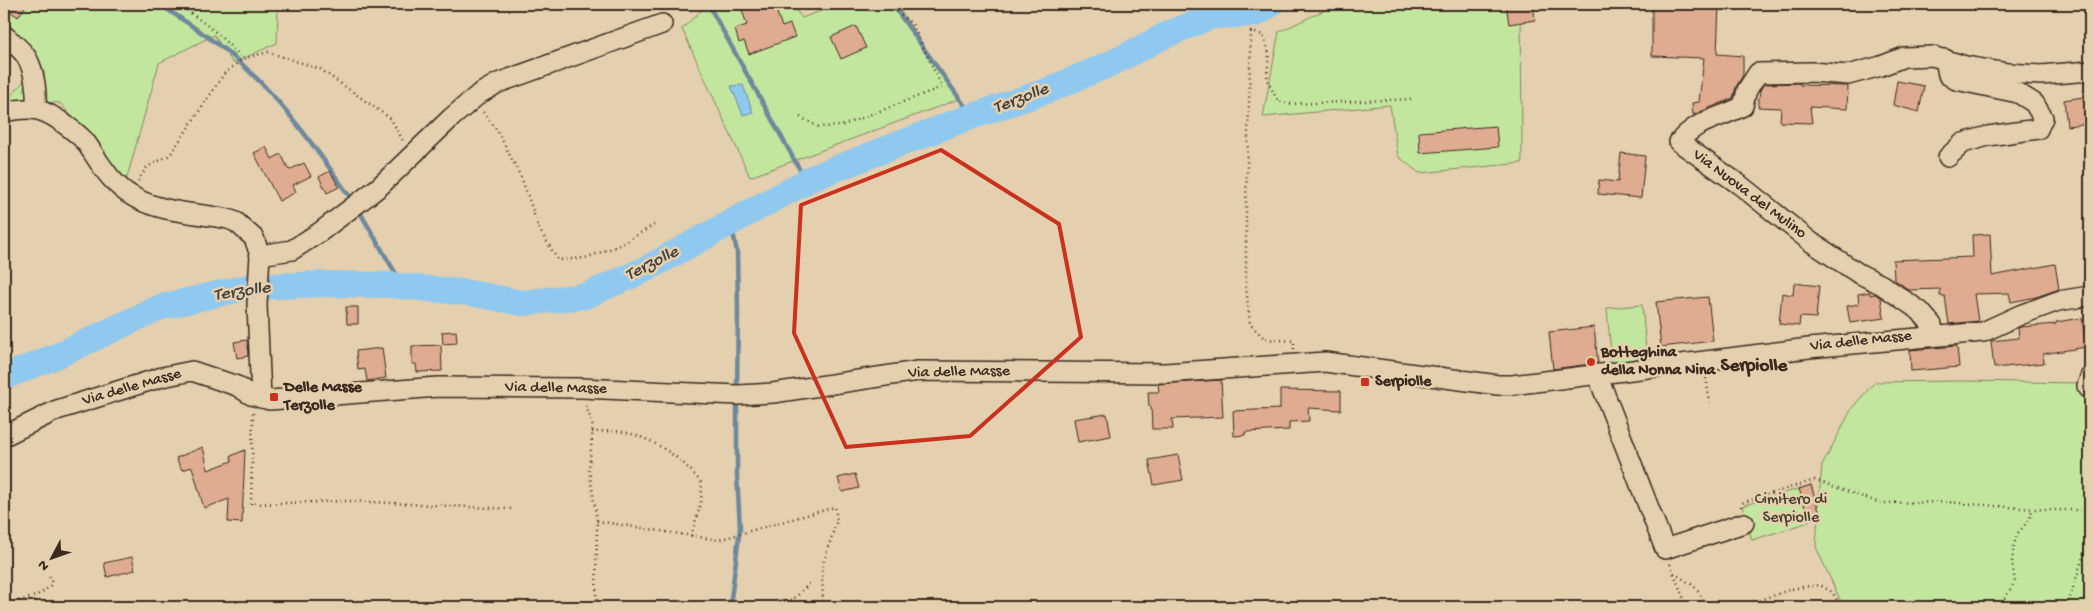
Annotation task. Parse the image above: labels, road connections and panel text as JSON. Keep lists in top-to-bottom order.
{
  "streets": {
    "street": ["Via Nuova del Mulino", "Via delle Masse"]
  },
  "crossings": [
    ["Via Nuova del Mulino", "Via delle Masse"]
  ],
  "districts": ["Serpiolle"],
  "water": ["Terzolle"],
  "parks": ["Cimitero di Serpiolle"],
  "places": {
    "other": ["Botteghina della Nonna Nina"],
    "transit": ["Serpiolle", "Delle Masse Terzolle"]
  },
  "north": "bottom left"
}
